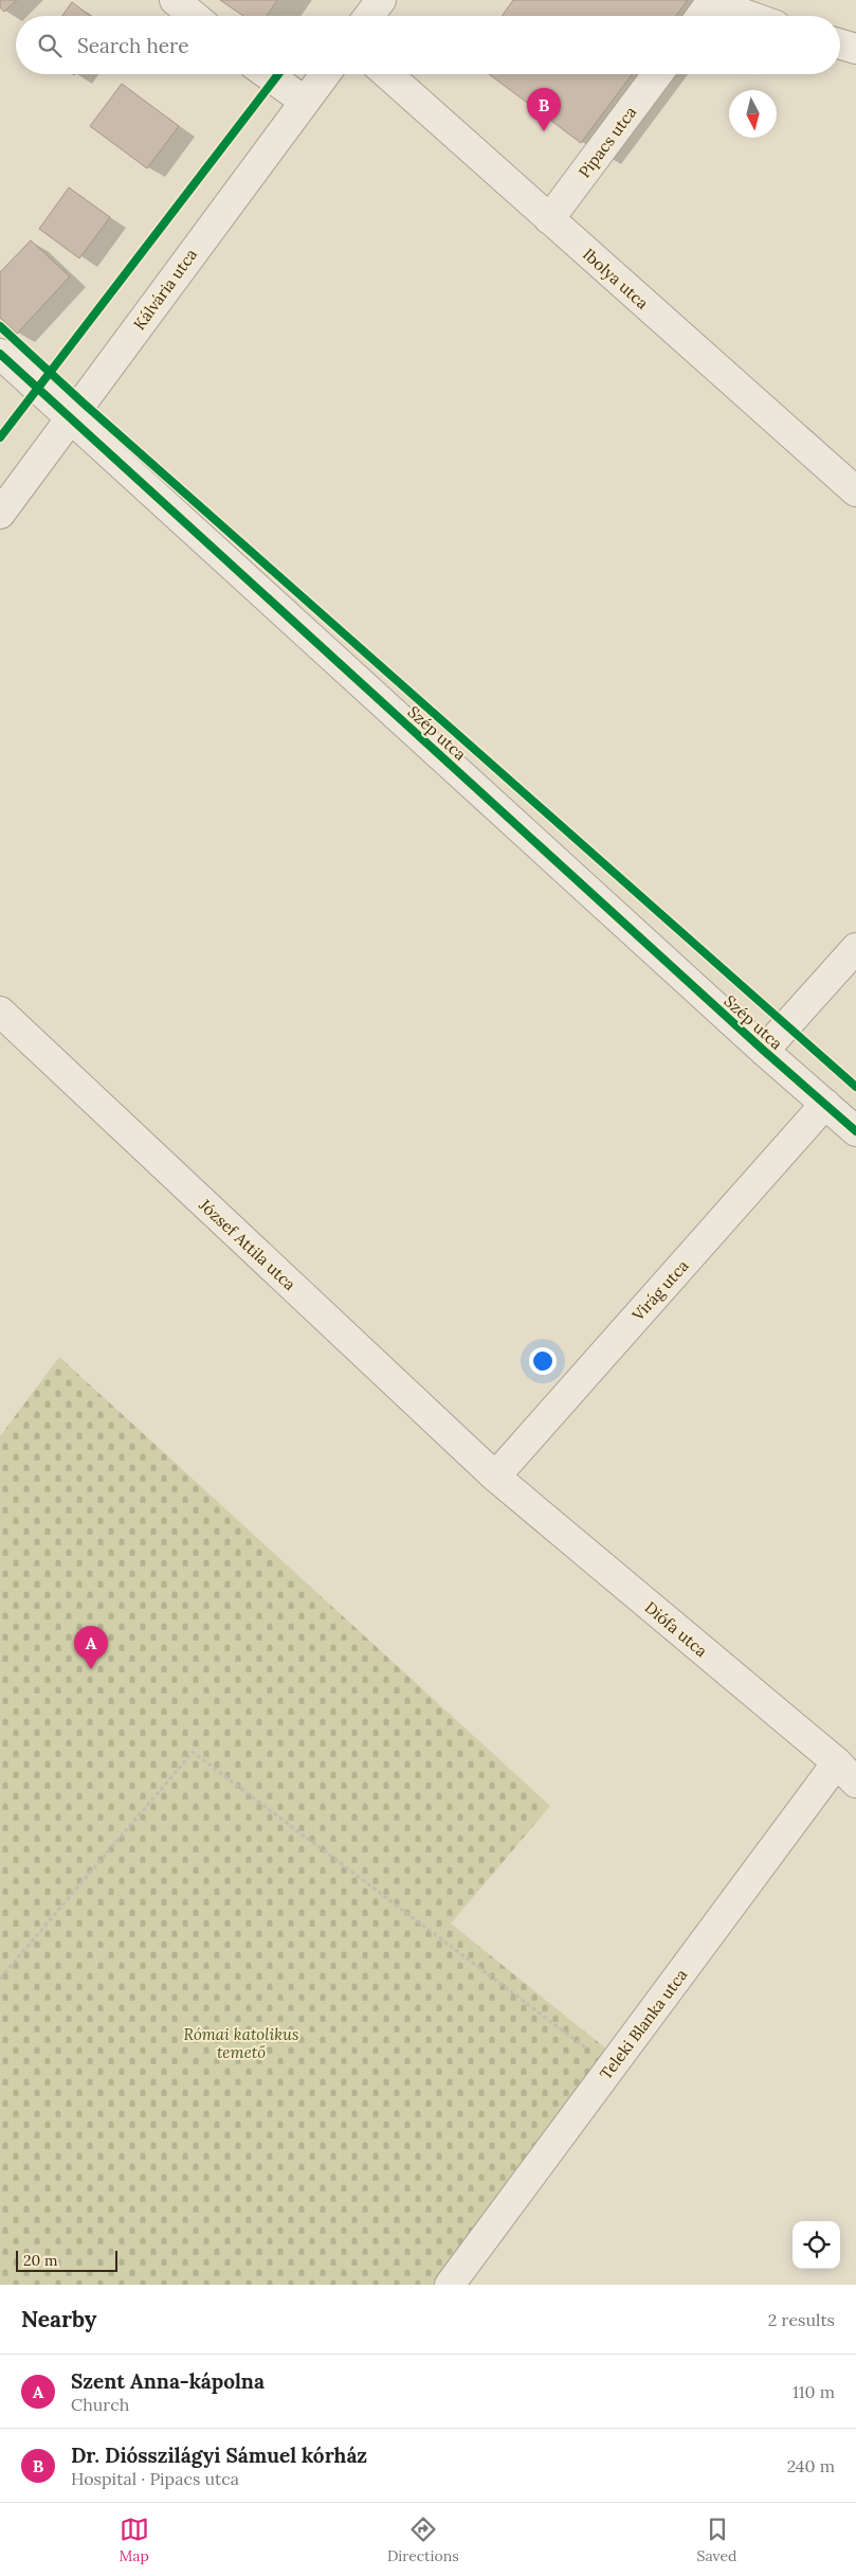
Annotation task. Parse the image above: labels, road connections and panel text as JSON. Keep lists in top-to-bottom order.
{
  "streets": {
    "street": [
      "Pipacs utca",
      "Ibolya utca",
      "Kálvária utca",
      "Szép utca",
      "József Attila utca",
      "Virág utca",
      "Diófa utca",
      "Teleki Blanka utca"
    ]
  },
  "crossings": [
    ["Pipacs utca", "Ibolya utca"],
    ["Kálvária utca", "Szép utca"],
    ["Szép utca", "Virág utca"],
    ["József Attila utca", "Virág utca"],
    ["József Attila utca", "Diófa utca"],
    ["Virág utca", "Diófa utca"],
    ["Diófa utca", "Teleki Blanka utca"]
  ],
  "parks": ["Római katolikus temető"],
  "scale_bar": "20 m",
  "north": "bottom",
  "page": {
    "search": "Search here",
    "pins": ["B", "A"],
    "scale": "20 m",
    "heading": ["Nearby", "2 results"],
    "list": [
      {
        "mark": "A",
        "name": "Szent Anna-kápolna",
        "note": "Church",
        "value": "110 m"
      },
      {
        "mark": "B",
        "name": "Dr. Diósszilágyi Sámuel kórház",
        "note": "Hospital · Pipacs utca",
        "value": "240 m"
      }
    ],
    "nav": ["Map", "Directions", "Saved"]
  }
}
